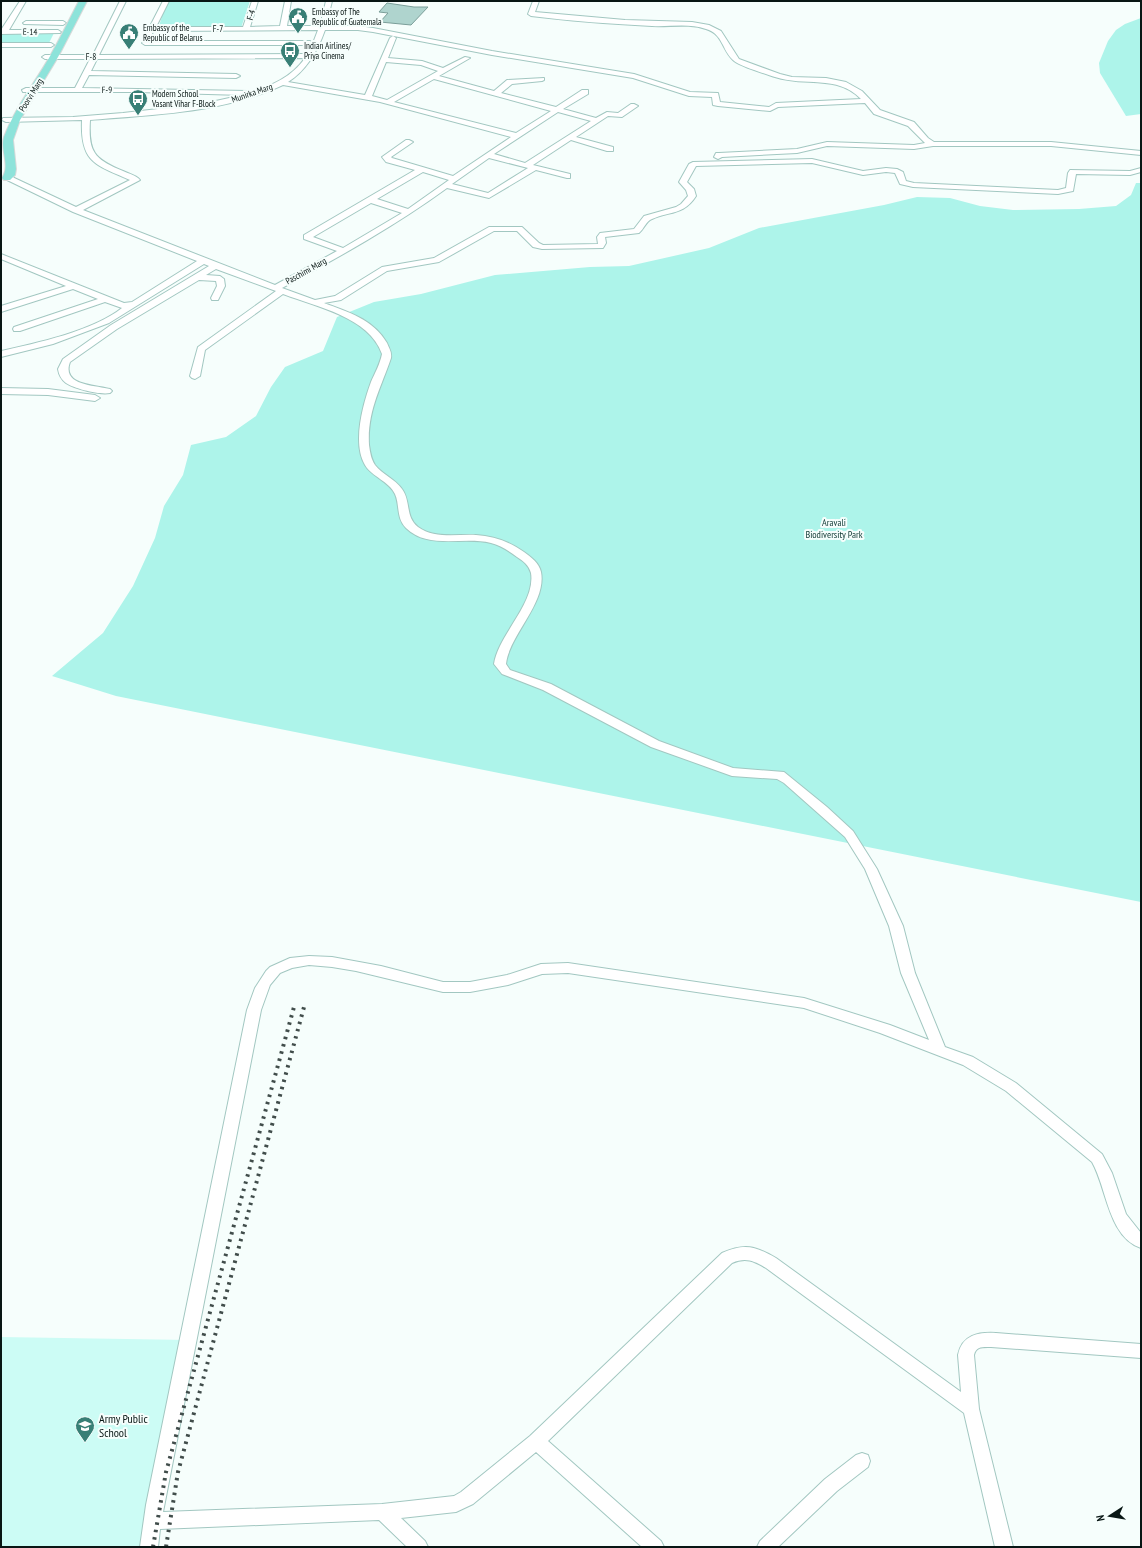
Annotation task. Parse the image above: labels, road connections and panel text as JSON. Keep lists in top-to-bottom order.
{
  "streets": {
    "main road": ["Poorvi Marg"],
    "street": [
      "F-4",
      "F-7",
      "E-14",
      "F-8",
      "F-9",
      "Munirka Marg",
      "Paschimi Marg"
    ]
  },
  "crossings": [
    ["F-4", "F-7"],
    ["F-7", "Munirka Marg"],
    ["E-14", "Poorvi Marg"],
    ["F-8", "Munirka Marg"],
    ["F-8", "Poorvi Marg"],
    ["F-9", "Munirka Marg"],
    ["F-9", "Poorvi Marg"],
    ["Munirka Marg", "Poorvi Marg"],
    ["Poorvi Marg", "Paschimi Marg"]
  ],
  "parks": ["Aravali Biodiversity Park"],
  "places": {
    "public building": ["Embassy of The Republic of Guatemala", "Embassy of the Republic of Belarus"],
    "bus stop": ["Indian Airlines/ Priya Cinema", "Modern School Vasant Vihar F-Block"],
    "school or university": ["Army Public School"]
  },
  "north": "left"
}
